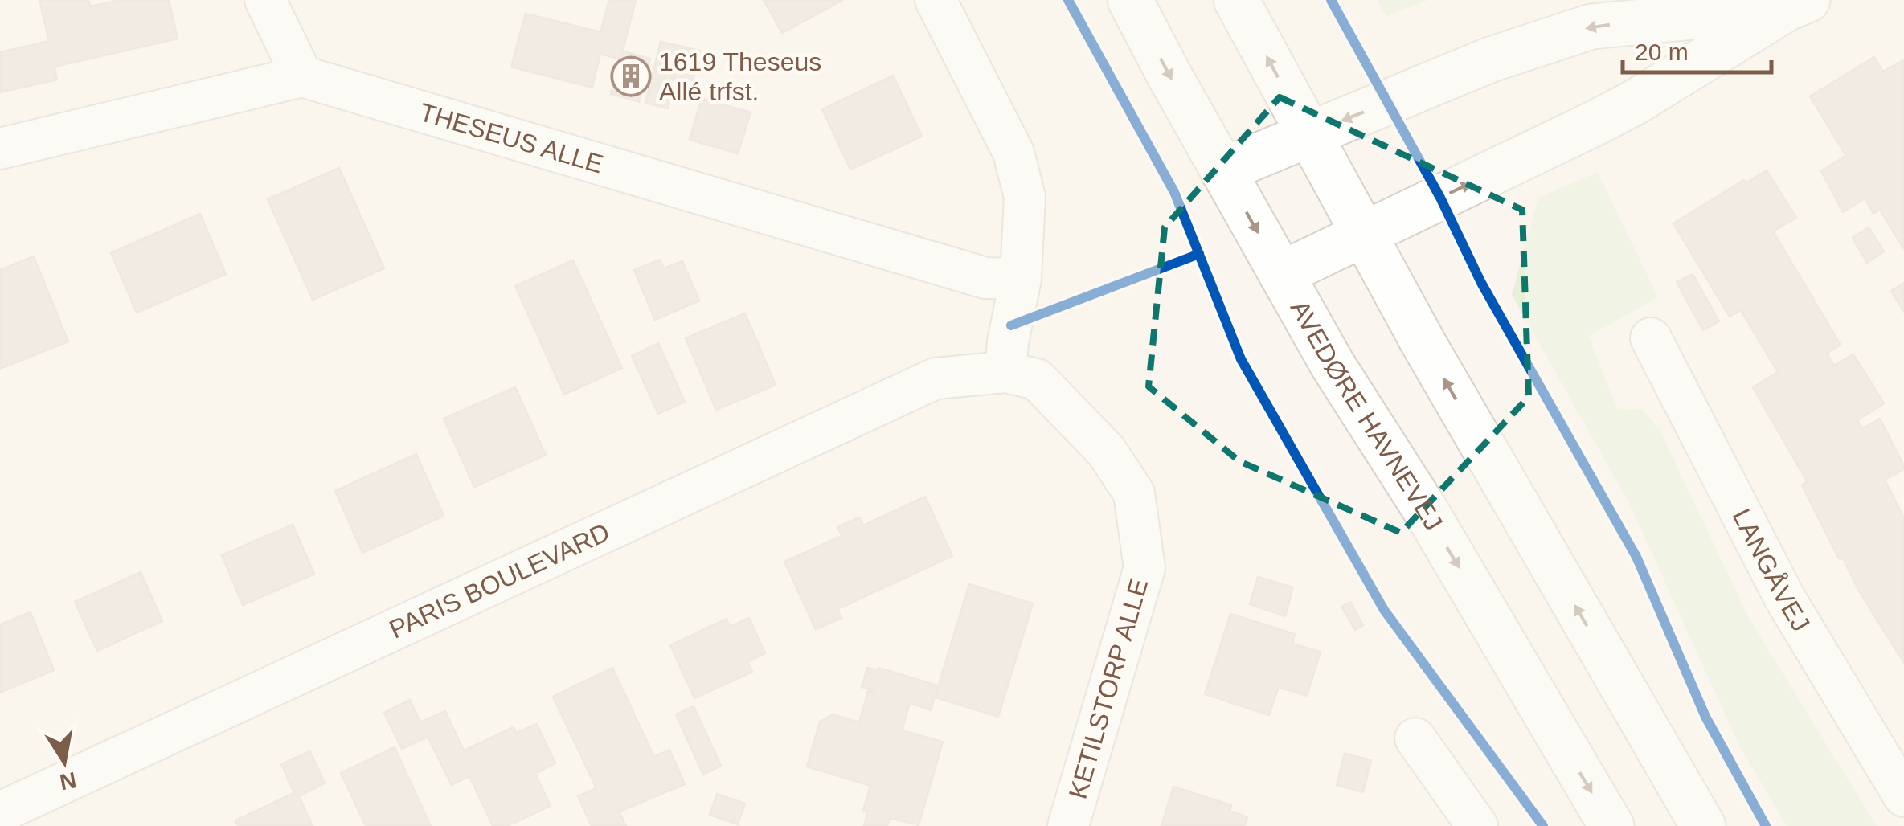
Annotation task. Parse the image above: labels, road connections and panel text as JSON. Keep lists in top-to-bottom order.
{
  "streets": {
    "street": [
      "THESEUS ALLE",
      "AVEDØRE HAVNEVEJ",
      "LANGÅVEJ",
      "PARIS BOULEVARD",
      "KETILSTORP ALLE"
    ]
  },
  "crossings": [
    ["PARIS BOULEVARD", "KETILSTORP ALLE"]
  ],
  "places": {
    "building": ["1619 Theseus Allé trfst."]
  },
  "scale_bar": "20 m",
  "north": "bottom"
}
